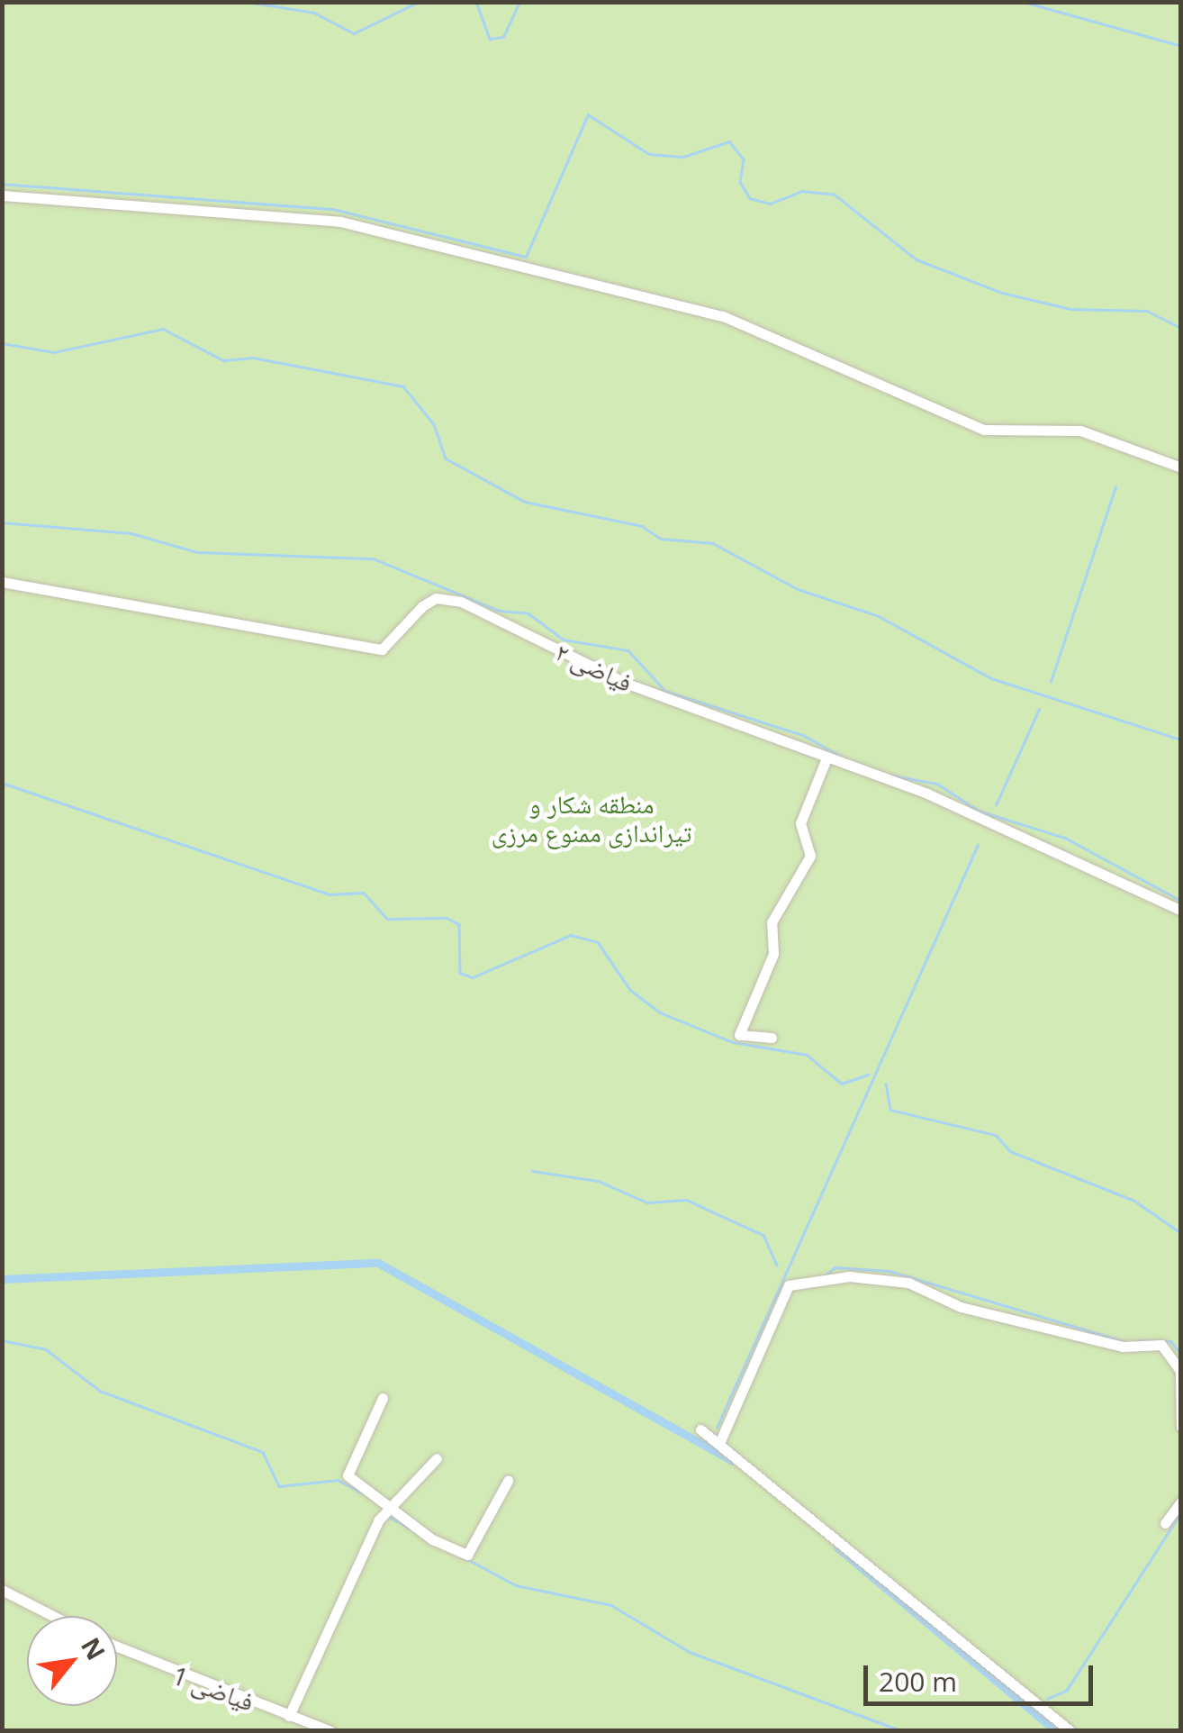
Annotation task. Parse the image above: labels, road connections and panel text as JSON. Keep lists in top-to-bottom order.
{
  "streets": {
    "street": ["فیاضی ۲", "فیاضی 1"]
  },
  "parks": ["منطقه شکار و تیراندازی ممنوع مرزی"],
  "scale_bar": "200 m",
  "north": "top right"
}
